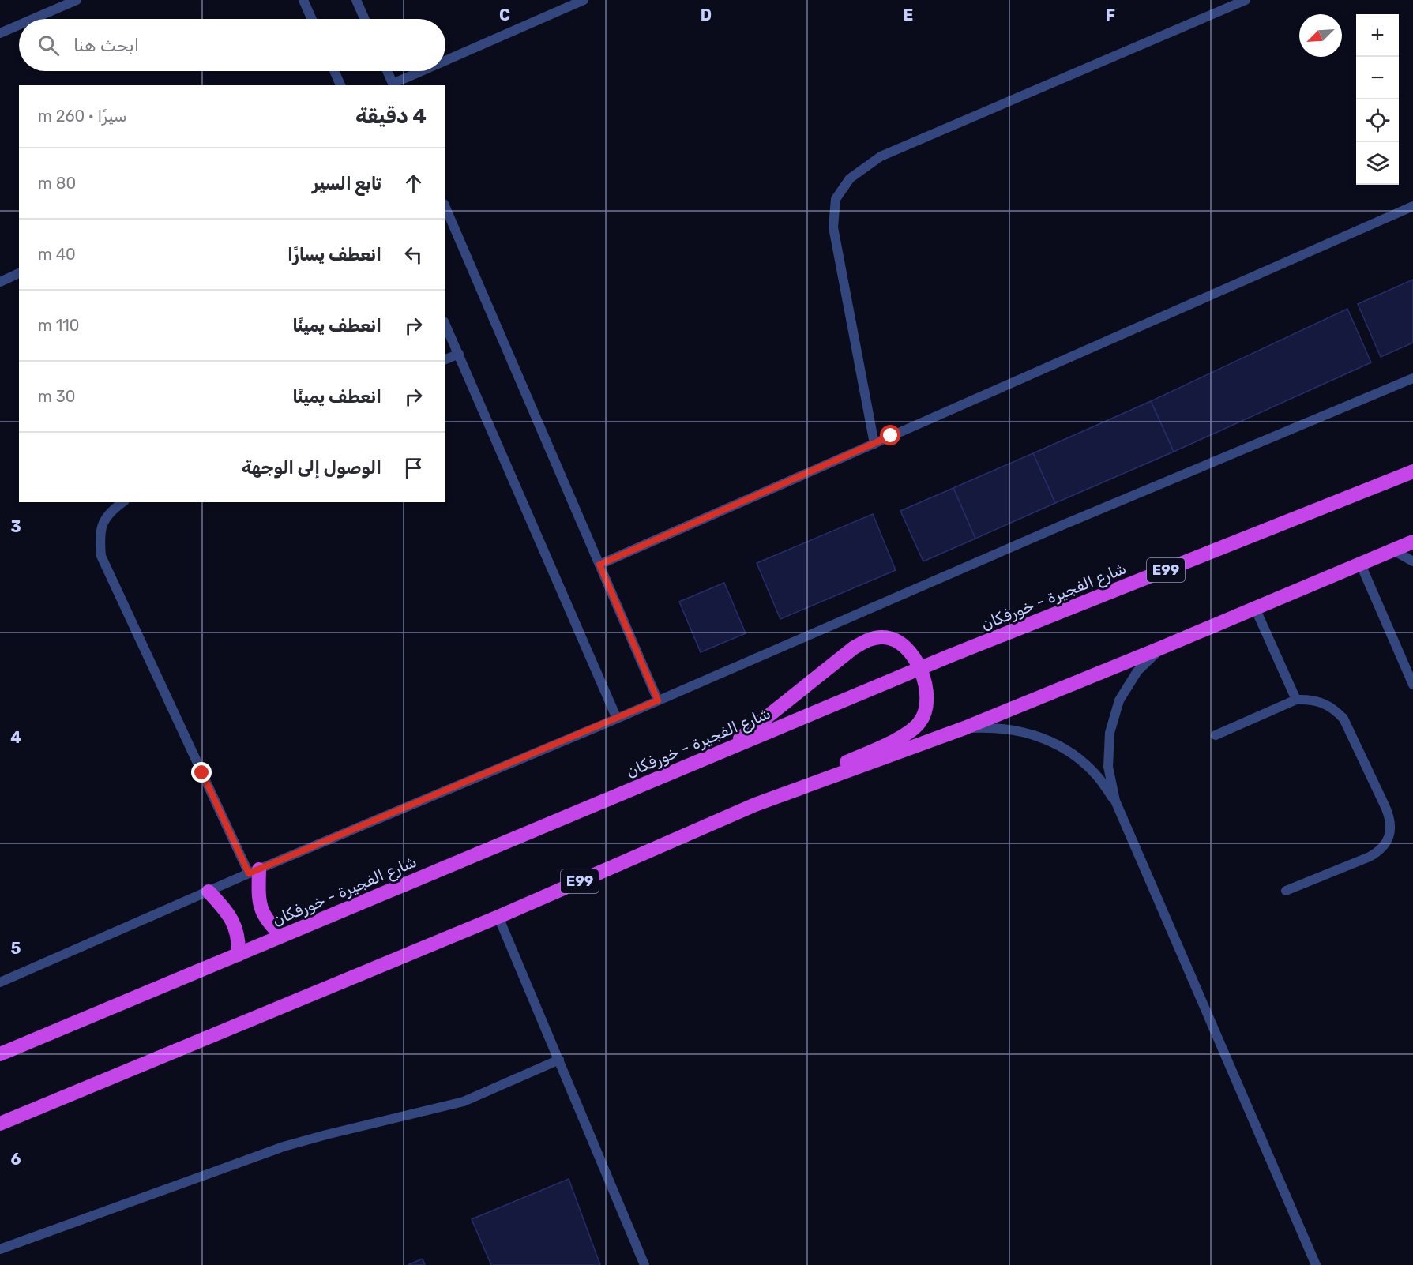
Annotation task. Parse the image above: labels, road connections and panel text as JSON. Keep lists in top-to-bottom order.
{
  "streets": {
    "highway": ["E99", "شارع الفجيرة - خورفكان"]
  },
  "north": "bottom left",
  "page": {
    "map_buttons": ["+", "−"],
    "search": "ابحث هنا",
    "heading": ["4 دقيقة", "سيرًا · 260 m"],
    "list": [
      ["تابع السير", "80 m"],
      ["انعطف يسارًا", "40 m"],
      ["انعطف يمينًا", "110 m"],
      ["انعطف يمينًا", "30 m"],
      "الوصول إلى الوجهة"
    ]
  },
  "grid": {
    "columns": [
      "C",
      "D",
      "E",
      "F"
    ],
    "rows": [
      "3",
      "4",
      "5",
      "6"
    ]
  }
}
